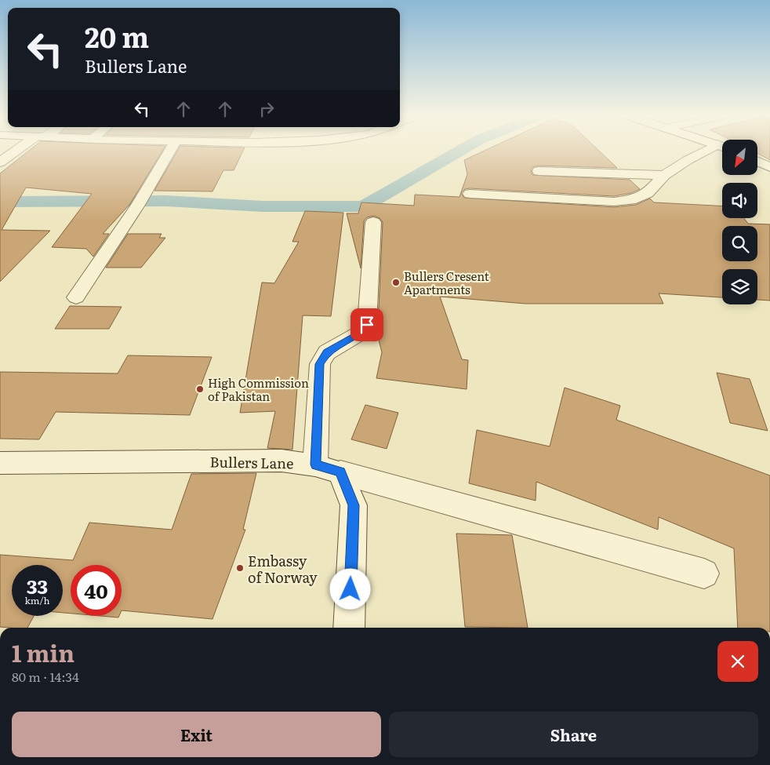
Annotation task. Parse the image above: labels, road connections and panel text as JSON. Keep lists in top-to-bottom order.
{
  "streets": {
    "street": ["Bullers Lane"]
  },
  "places": ["Bullers Cresent Apartments", "High Commission of Pakistan", "Embassy of Norway"],
  "north": "bottom left",
  "page": {
    "turn": ["20 m", "Bullers Lane"],
    "speed": "33 km/h",
    "limit": "40",
    "heading": ["1 min", "80 m · 14:34"],
    "buttons": ["Exit", "Share"]
  }
}
